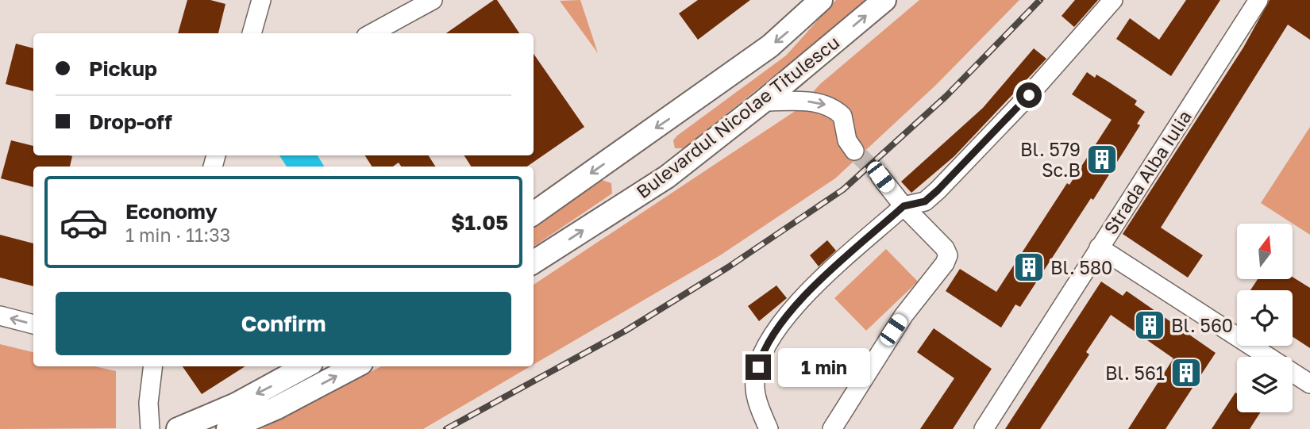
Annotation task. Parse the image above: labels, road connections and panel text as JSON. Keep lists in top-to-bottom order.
{
  "streets": {
    "main road": ["Bulevardul Nicolae Titulescu"],
    "street": ["Strada Alba Iulia"]
  },
  "places": {
    "building": [
      "Bl. 579 Sc.B",
      "Bl. 580",
      "Bl. 560",
      "Bl. 561"
    ]
  },
  "north": "top",
  "page": {
    "banner": ["Pickup", "Drop-off"],
    "list": [
      {
        "name": "Economy",
        "note": "1 min · 11:33",
        "value": "$1.05"
      }
    ],
    "buttons": "Confirm",
    "bubble": "1 min"
  }
}
